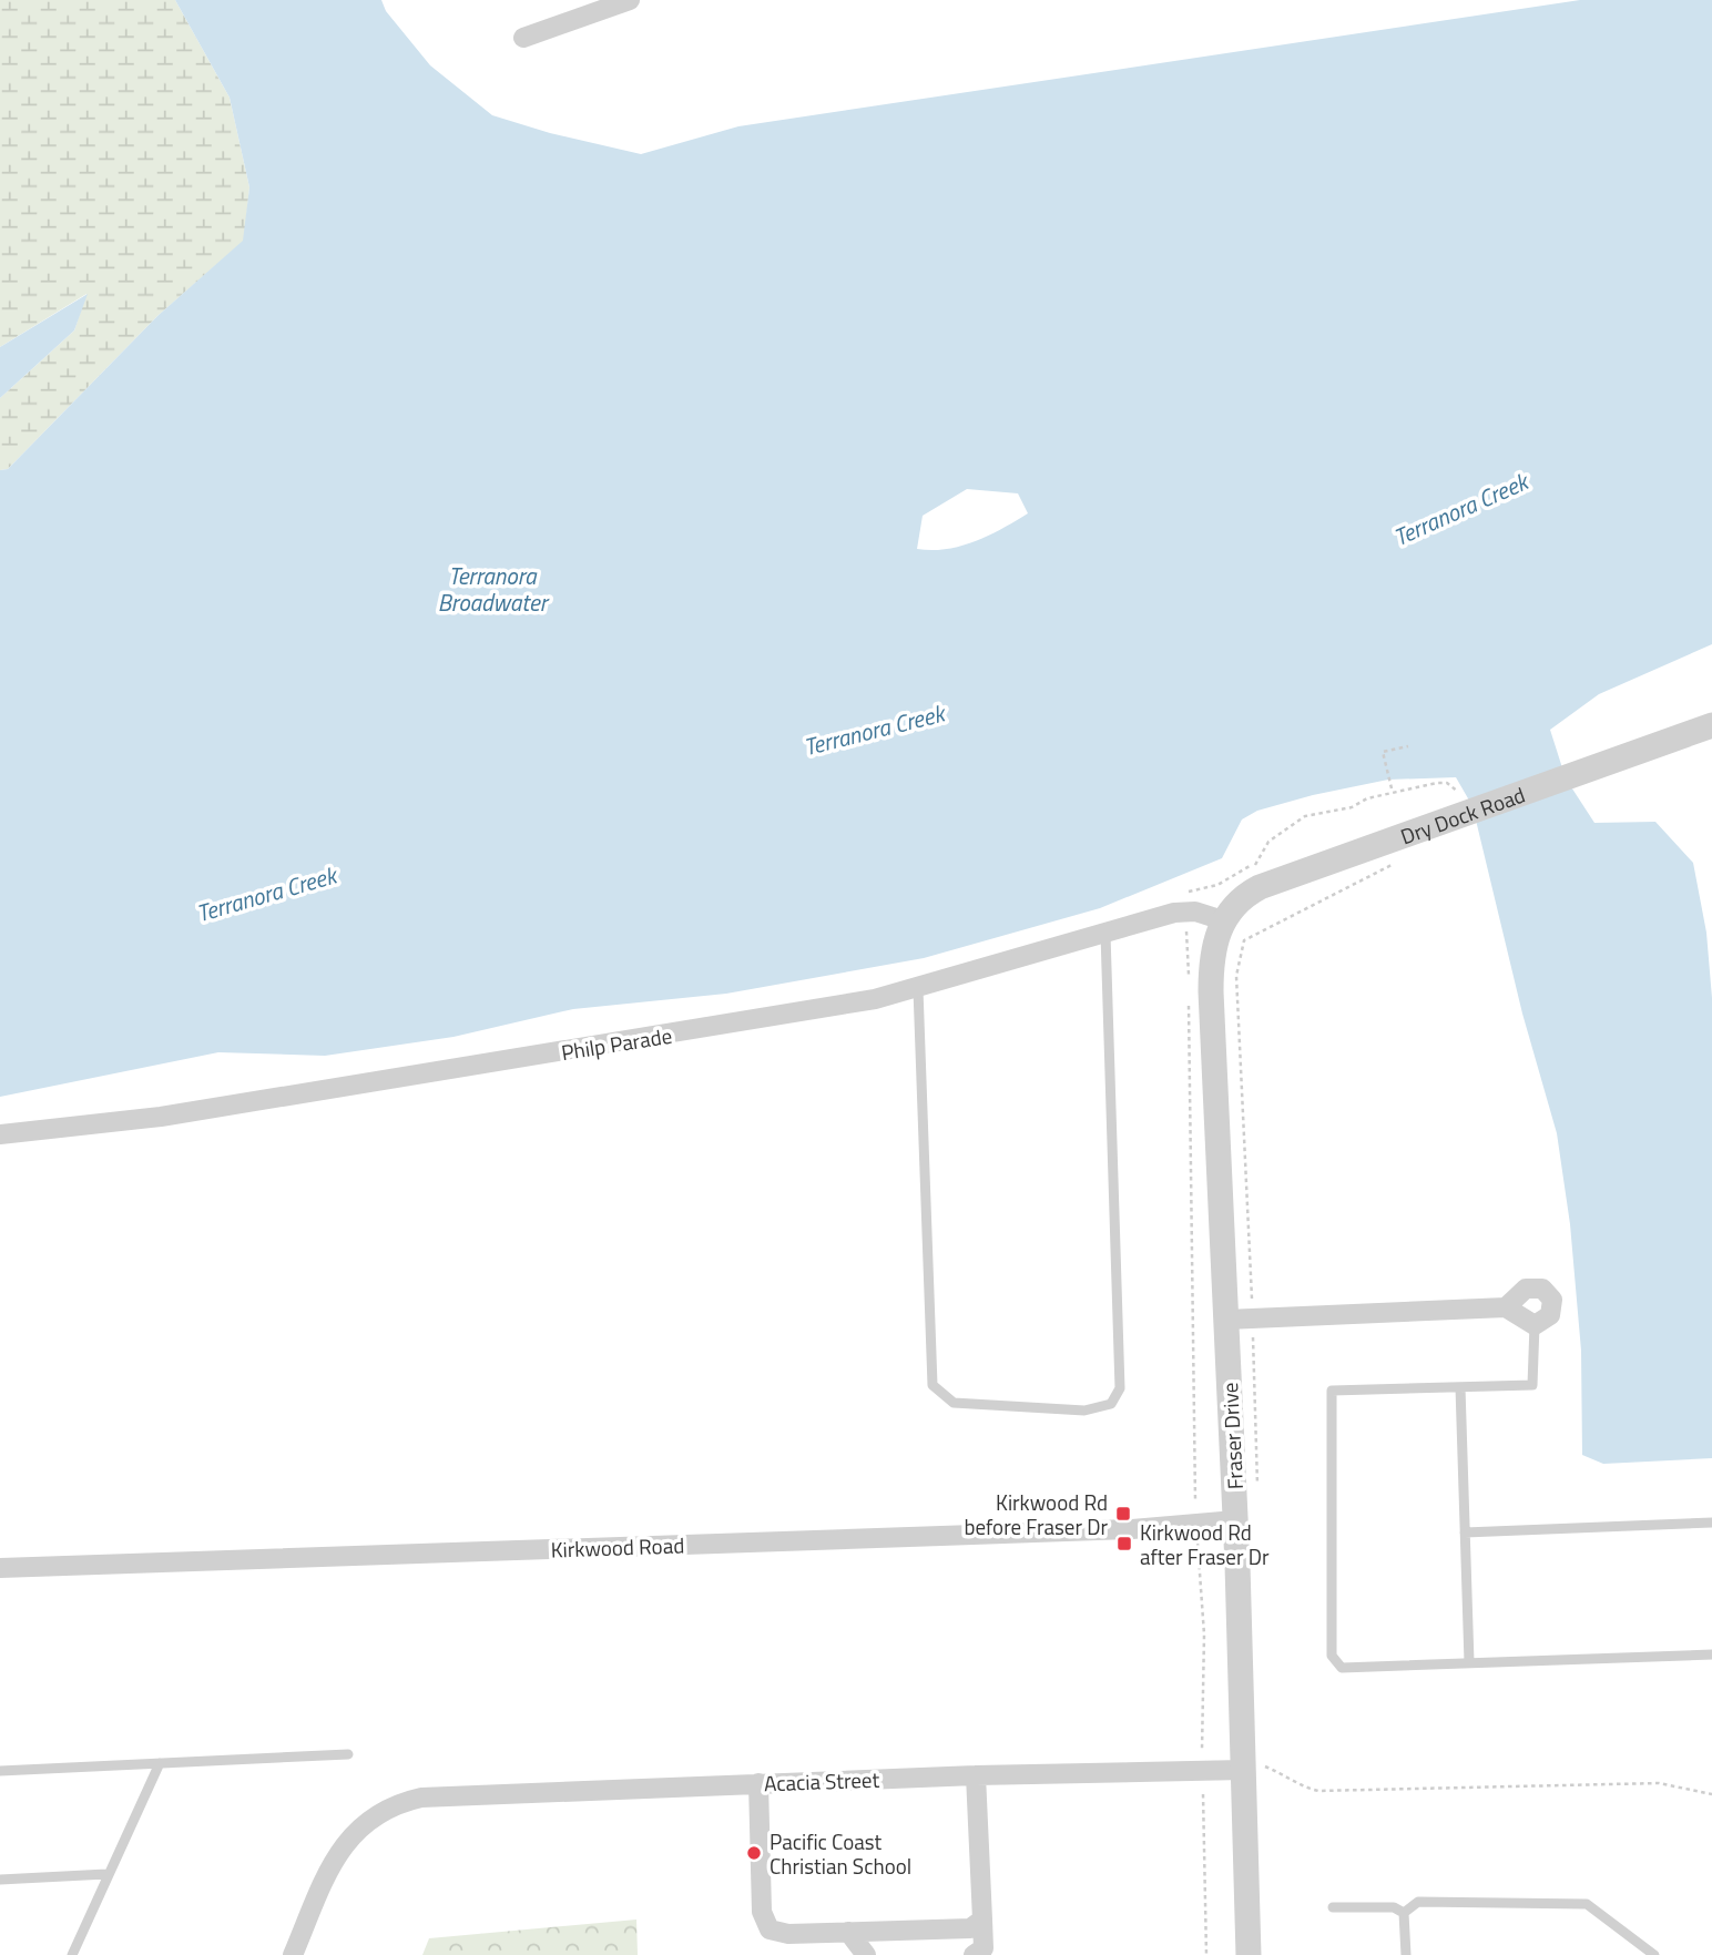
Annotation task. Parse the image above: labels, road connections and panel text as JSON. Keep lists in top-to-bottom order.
{
  "streets": {
    "street": [
      "Dry Dock Road",
      "Philp Parade",
      "Fraser Drive",
      "Kirkwood Road",
      "Acacia Street"
    ]
  },
  "crossings": [
    ["Dry Dock Road", "Philp Parade"],
    ["Dry Dock Road", "Fraser Drive"],
    ["Philp Parade", "Fraser Drive"],
    ["Fraser Drive", "Kirkwood Road"],
    ["Fraser Drive", "Acacia Street"]
  ],
  "water": ["Terranora Creek", "Terranora Broadwater"],
  "places": {
    "transit": ["Kirkwood Rd before Fraser Dr", "Kirkwood Rd after Fraser Dr"],
    "other": ["Pacific Coast Christian School"]
  }
}
